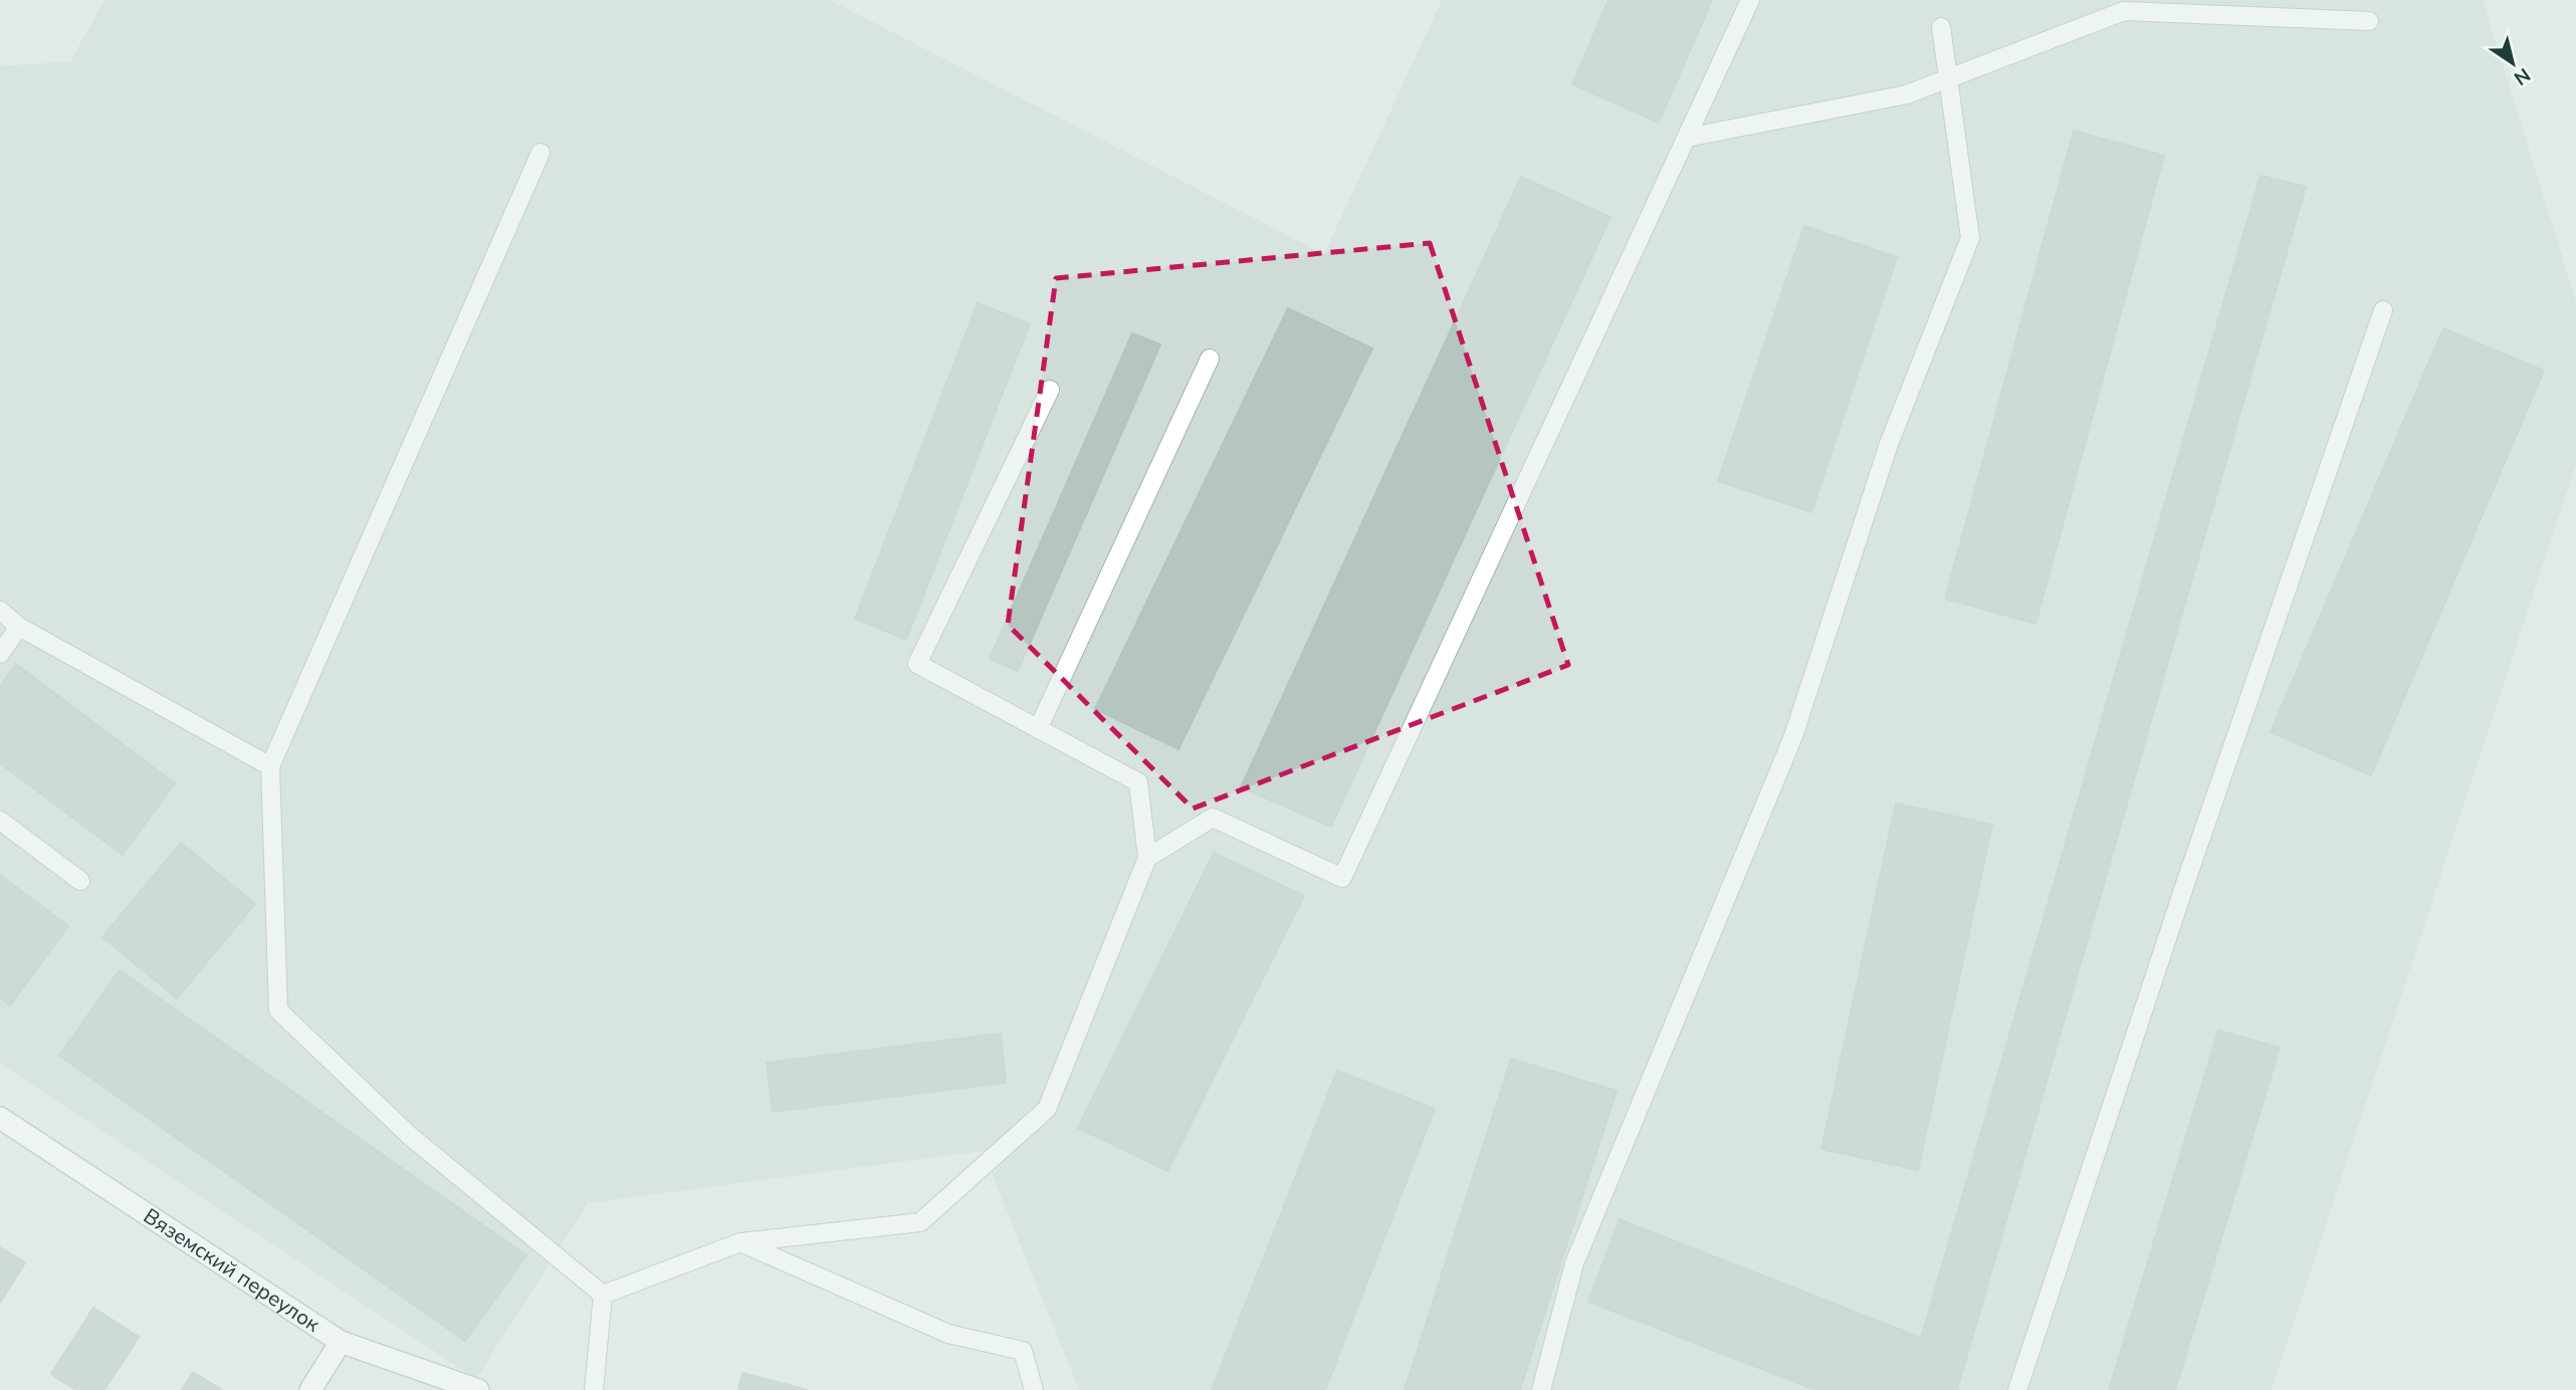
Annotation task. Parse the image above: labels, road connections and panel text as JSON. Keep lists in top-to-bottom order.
{
  "streets": {
    "street": ["Вяземский переулок"]
  },
  "north": "bottom right"
}
